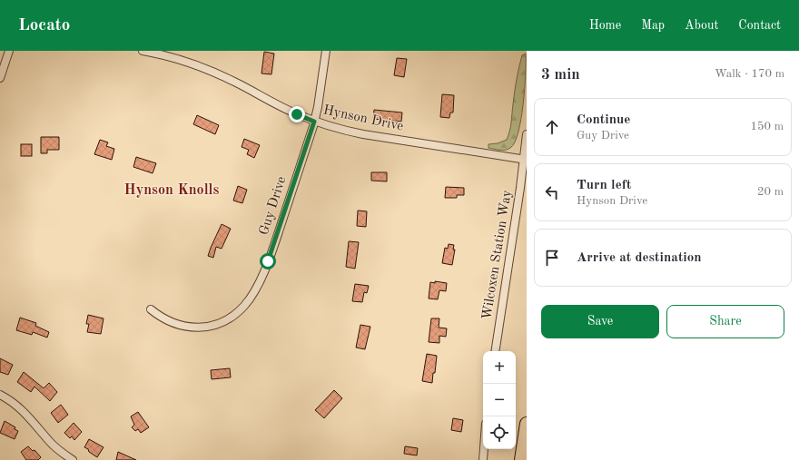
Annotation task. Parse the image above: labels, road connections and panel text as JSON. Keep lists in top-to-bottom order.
{
  "streets": {
    "street": ["Hynson Drive", "Guy Drive", "Wilcoxen Station Way"]
  },
  "crossings": [
    ["Hynson Drive", "Guy Drive"],
    ["Hynson Drive", "Wilcoxen Station Way"]
  ],
  "districts": ["Hynson Knolls"],
  "page": {
    "header": "Locato",
    "nav": [
      "Home",
      "Map",
      "About",
      "Contact"
    ],
    "heading": ["3 min", "Walk · 170 m"],
    "list": [
      ["Continue", "Guy Drive", "150 m"],
      ["Turn left", "Hynson Drive", "20 m"],
      "Arrive at destination"
    ],
    "buttons": ["Save", "Share"],
    "map_buttons": ["+", "−"]
  }
}
